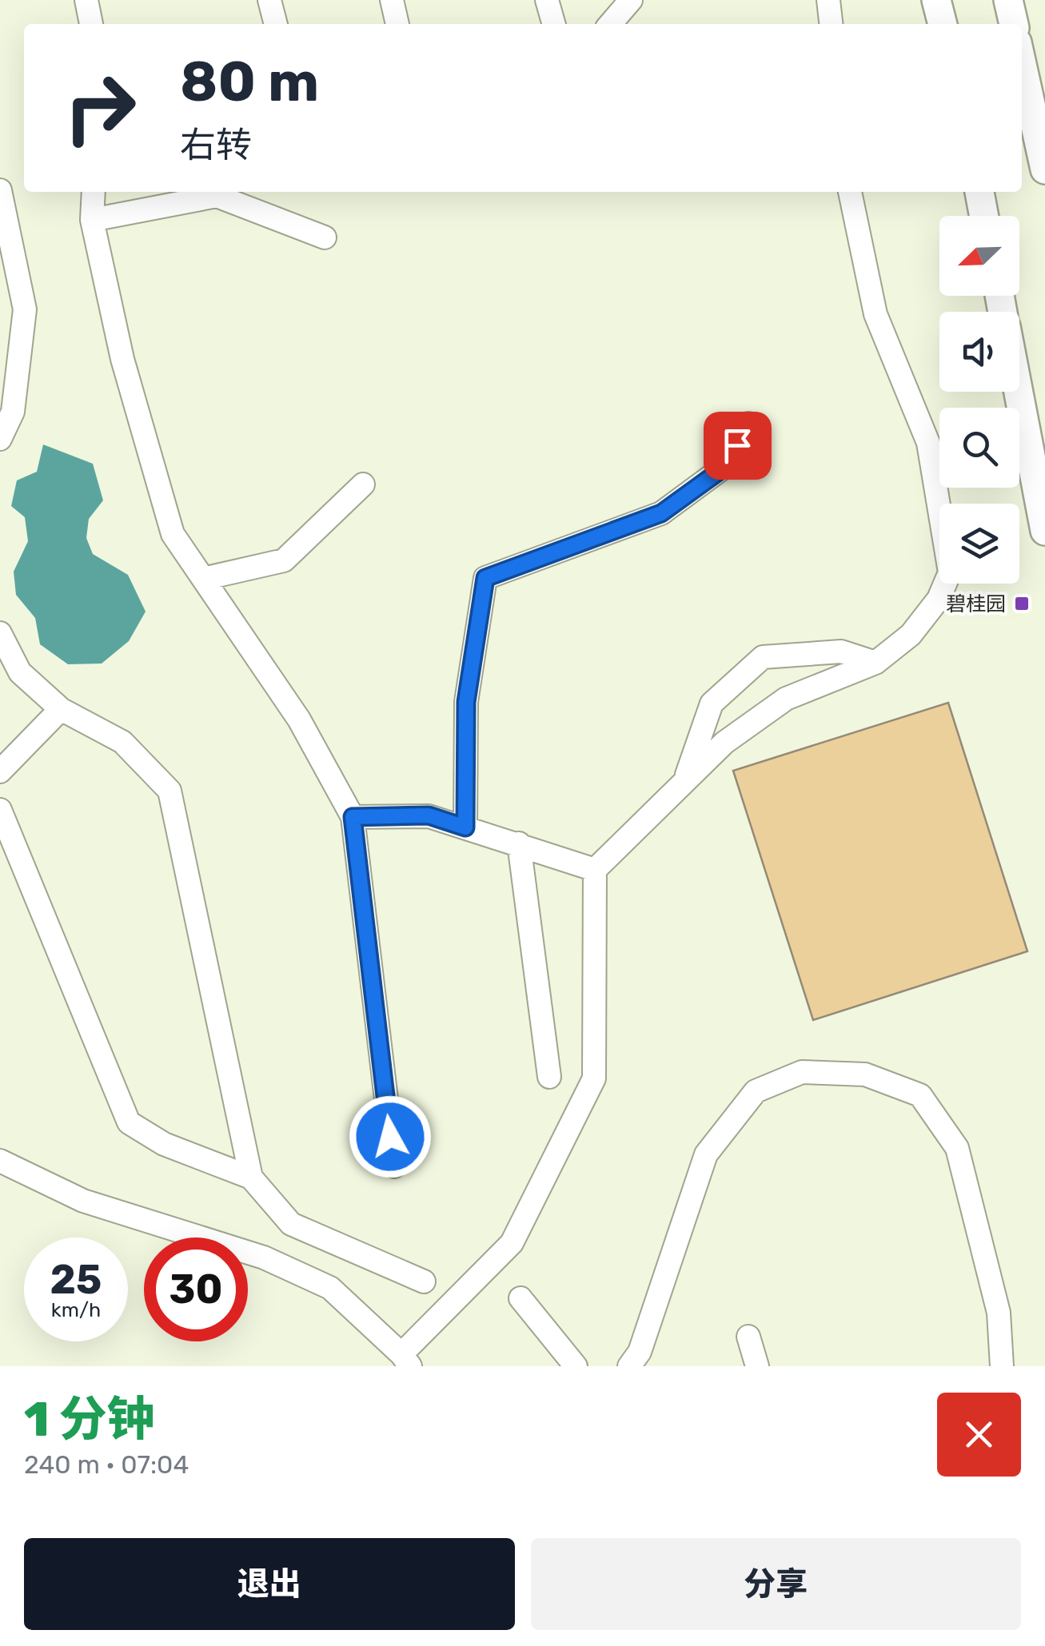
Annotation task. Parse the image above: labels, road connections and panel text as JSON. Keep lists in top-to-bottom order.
{
  "places": {
    "transit": ["碧桂园"]
  },
  "north": "bottom left",
  "page": {
    "turn": ["80 m", "右转"],
    "speed": "25 km/h",
    "limit": "30",
    "heading": ["1 分钟", "240 m · 07:04"],
    "buttons": ["退出", "分享"]
  }
}
